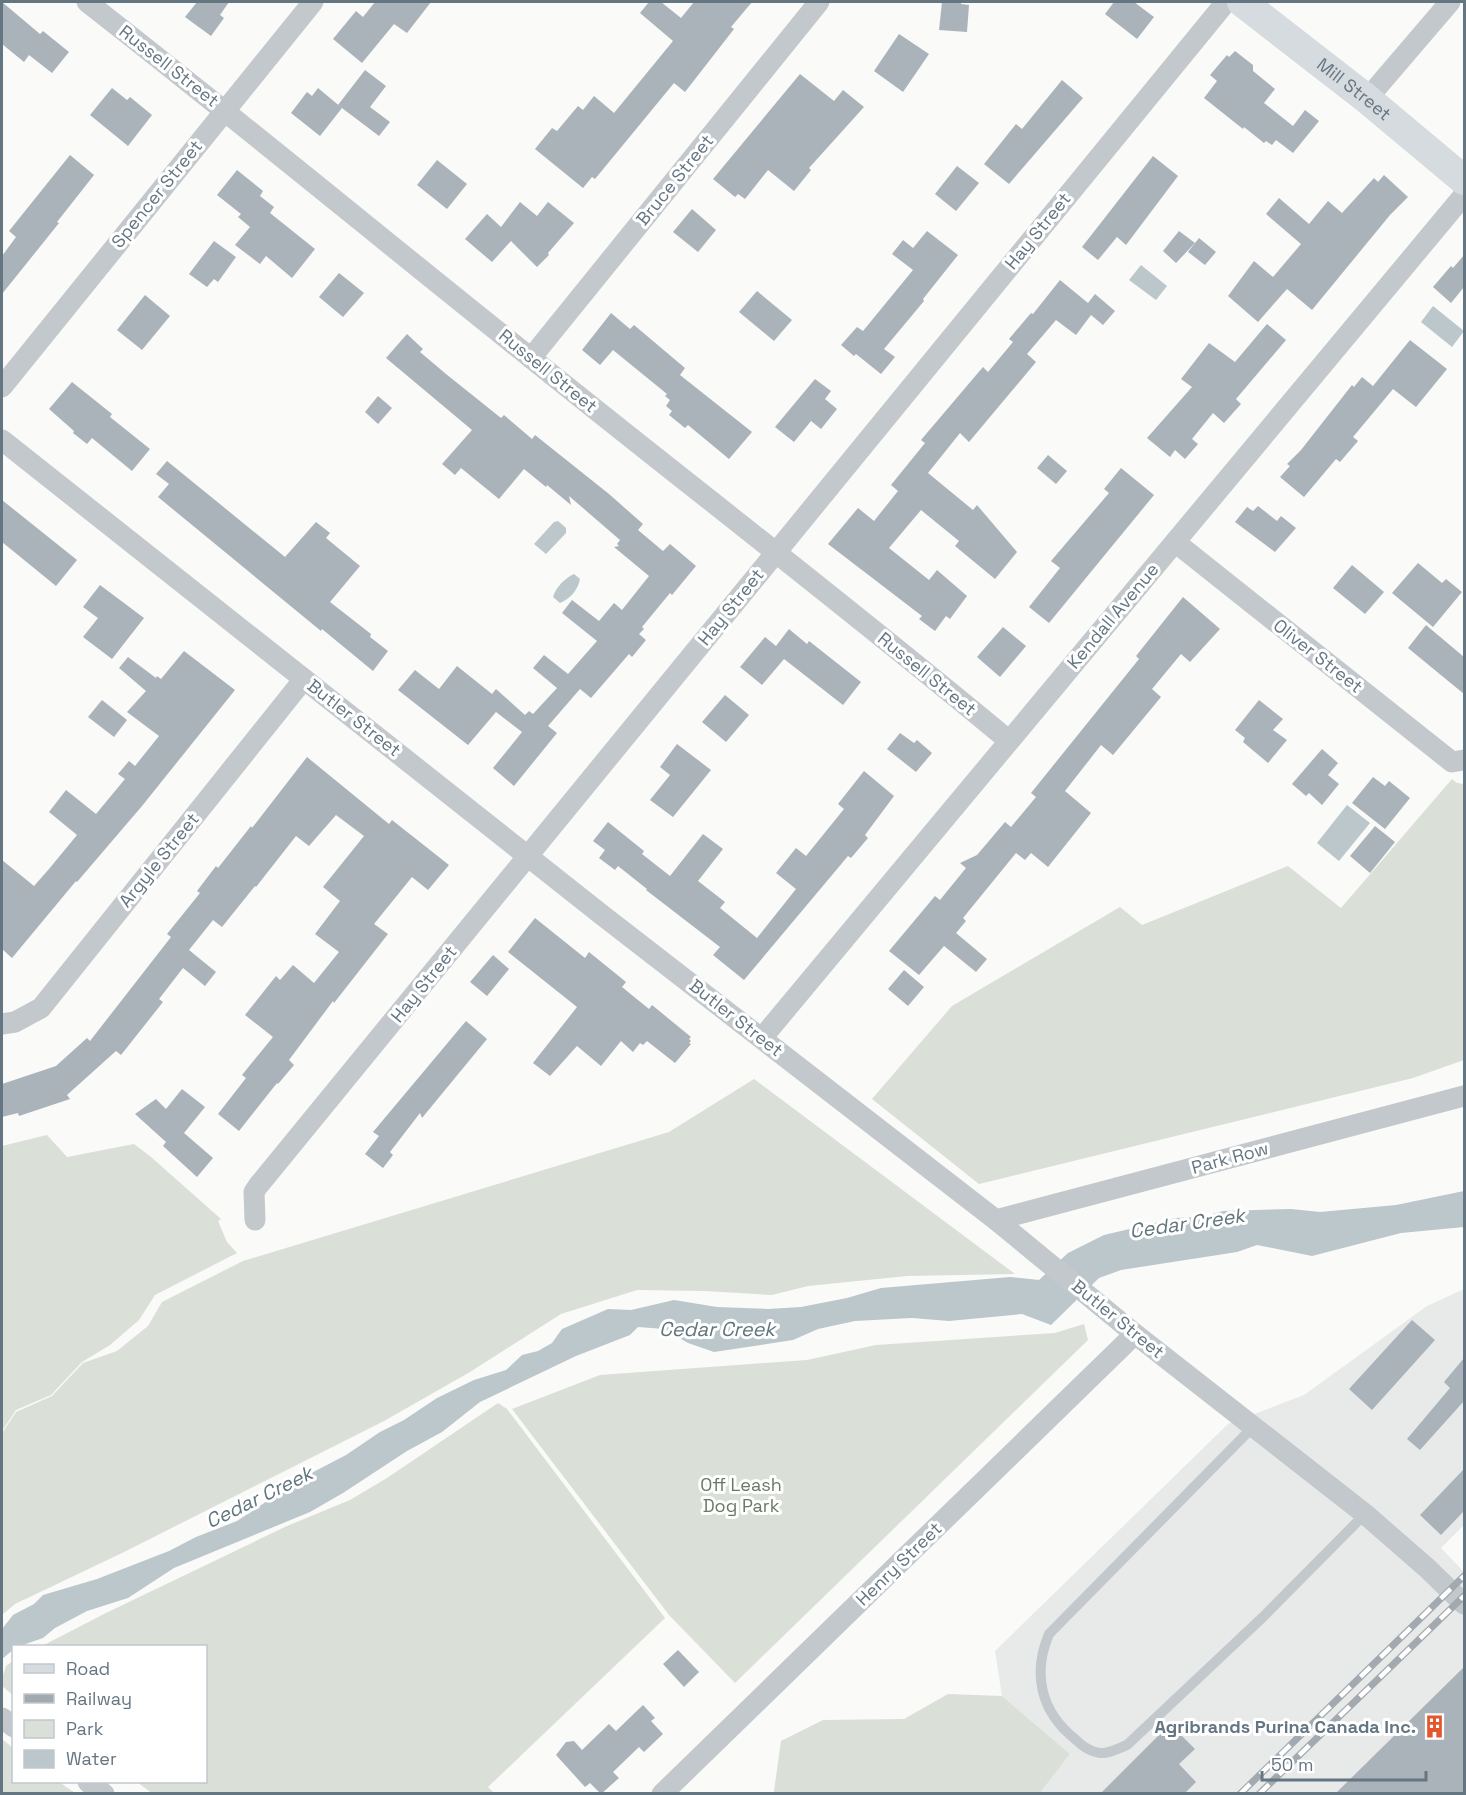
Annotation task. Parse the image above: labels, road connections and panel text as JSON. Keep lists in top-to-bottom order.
{
  "streets": {
    "main road": ["Mill Street"],
    "street": [
      "Russell Street",
      "Bruce Street",
      "Spencer Street",
      "Hay Street",
      "Kendall Avenue",
      "Oliver Street",
      "Butler Street",
      "Argyle Street",
      "Park Row",
      "Henry Street"
    ]
  },
  "crossings": [
    ["Russell Street", "Bruce Street"],
    ["Russell Street", "Spencer Street"],
    ["Russell Street", "Hay Street"],
    ["Russell Street", "Kendall Avenue"],
    ["Hay Street", "Butler Street"],
    ["Kendall Avenue", "Oliver Street"],
    ["Kendall Avenue", "Butler Street"],
    ["Butler Street", "Argyle Street"],
    ["Butler Street", "Park Row"],
    ["Butler Street", "Henry Street"]
  ],
  "water": ["Cedar Creek"],
  "parks": ["Off Leash Dog Park"],
  "places": {
    "building": ["Agribrands Purina Canada Inc."]
  },
  "legend": [
    "Road",
    "Railway",
    "Park",
    "Water"
  ],
  "scale_bar": "50 m"
}
